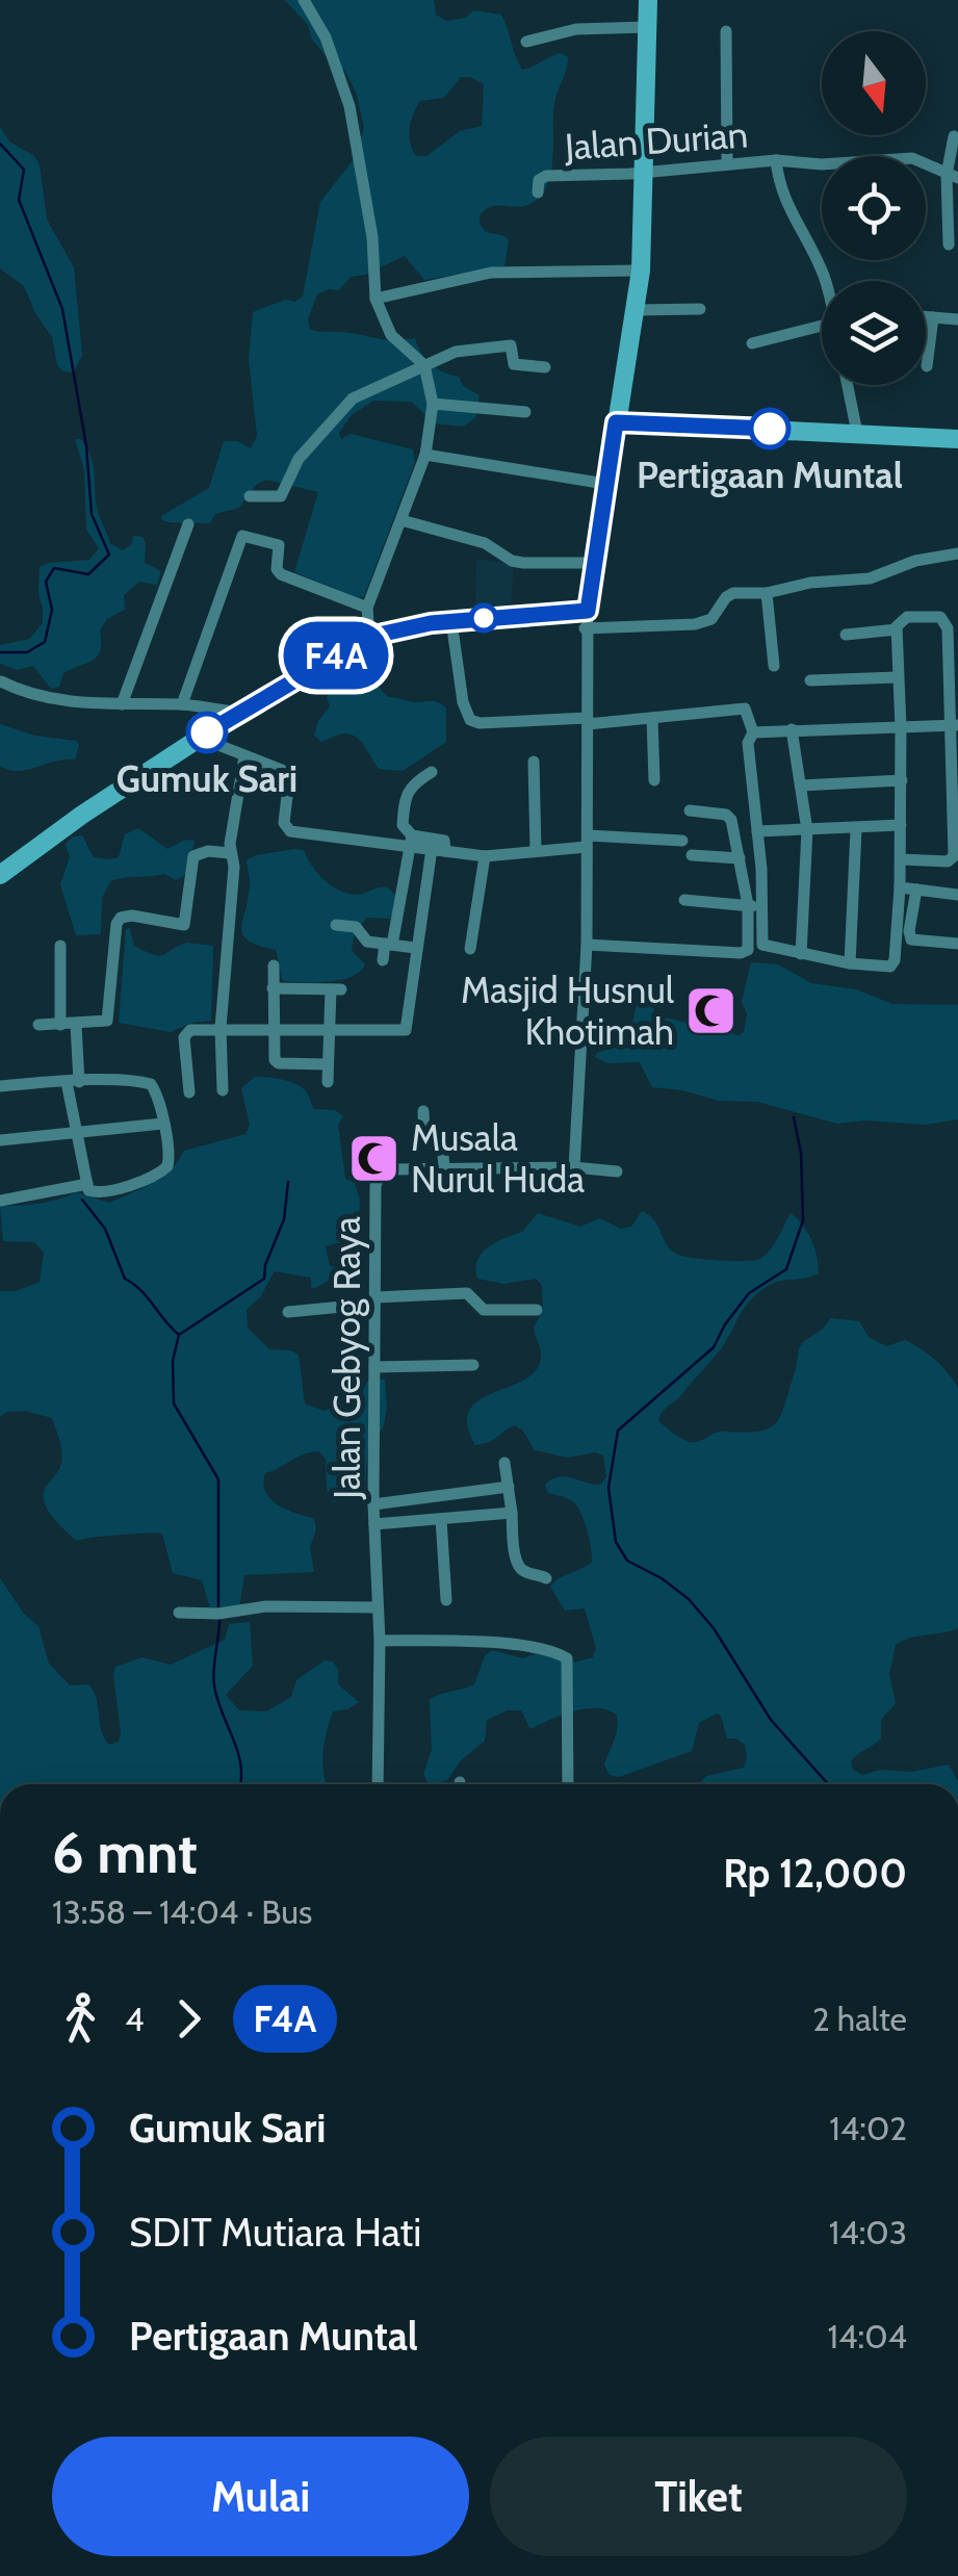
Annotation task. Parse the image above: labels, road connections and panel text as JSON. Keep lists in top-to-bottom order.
{
  "streets": {
    "street": ["Jalan Durian", "Jalan Gebyog Raya"]
  },
  "places": {
    "other": ["Pertigaan Muntal", "Gumuk Sari"],
    "mosque": ["Masjid Husnul Khotimah", "Musala Nurul Huda"]
  },
  "lines": ["bus line F4A"],
  "north": "bottom",
  "page": {
    "on_map": "F4A",
    "heading": ["6 mnt", "13:58 – 14:04 · Bus", "Rp 12,000"],
    "legs": ["4", "F4A", "2 halte"],
    "list": [
      {
        "name": "Gumuk Sari",
        "value": "14:02"
      },
      {
        "name": "SDIT Mutiara Hati",
        "value": "14:03"
      },
      {
        "name": "Pertigaan Muntal",
        "value": "14:04"
      }
    ],
    "buttons": ["Mulai", "Tiket"]
  }
}
